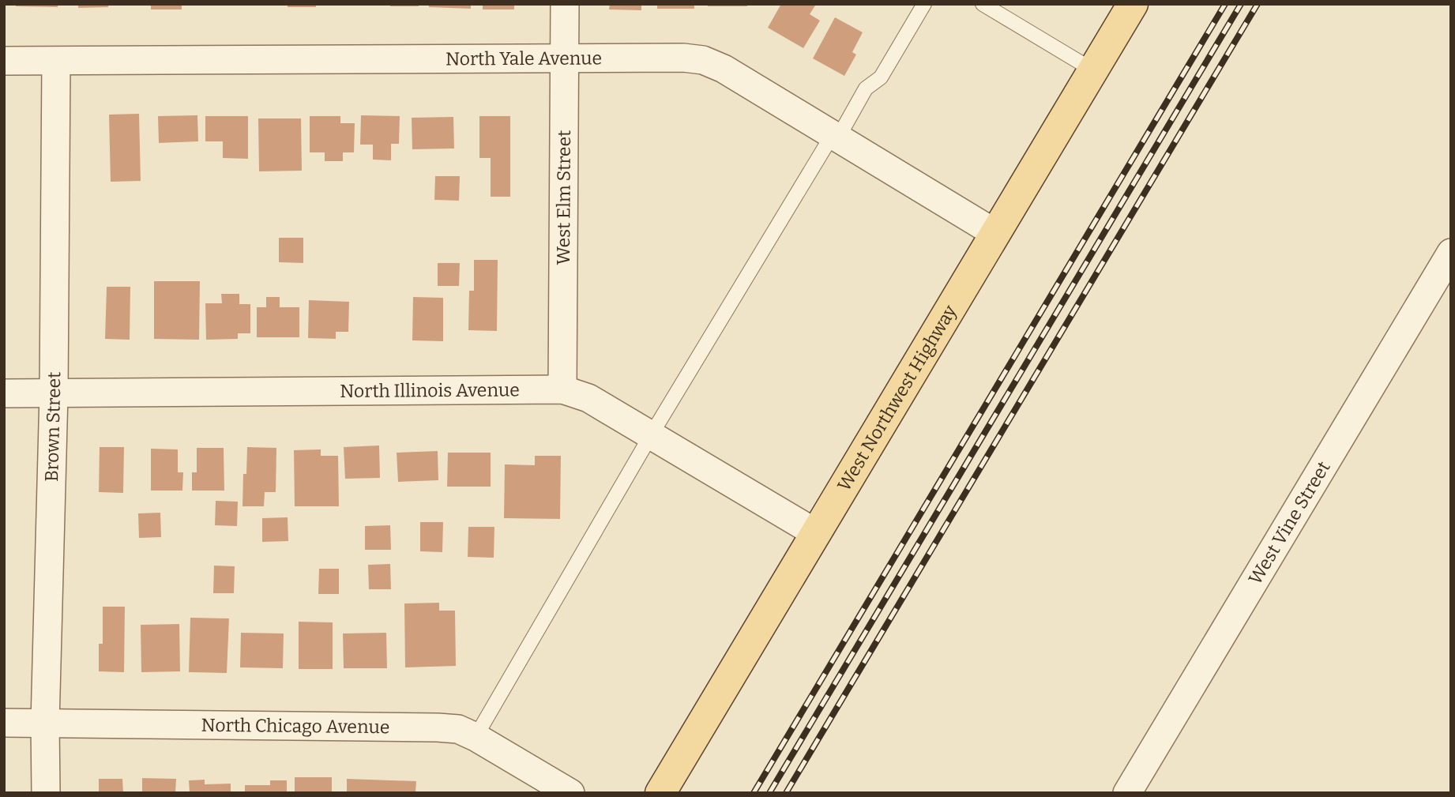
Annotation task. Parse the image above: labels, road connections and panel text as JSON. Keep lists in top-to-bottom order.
{
  "streets": {
    "main road": ["West Northwest Highway"],
    "street": [
      "North Yale Avenue",
      "West Elm Street",
      "North Illinois Avenue",
      "Brown Street",
      "West Vine Street",
      "North Chicago Avenue"
    ]
  },
  "crossings": [
    ["North Yale Avenue", "West Elm Street"],
    ["North Yale Avenue", "West Northwest Highway"],
    ["North Yale Avenue", "Brown Street"],
    ["West Elm Street", "North Illinois Avenue"],
    ["North Illinois Avenue", "West Northwest Highway"],
    ["North Illinois Avenue", "Brown Street"],
    ["Brown Street", "North Chicago Avenue"]
  ]
}
